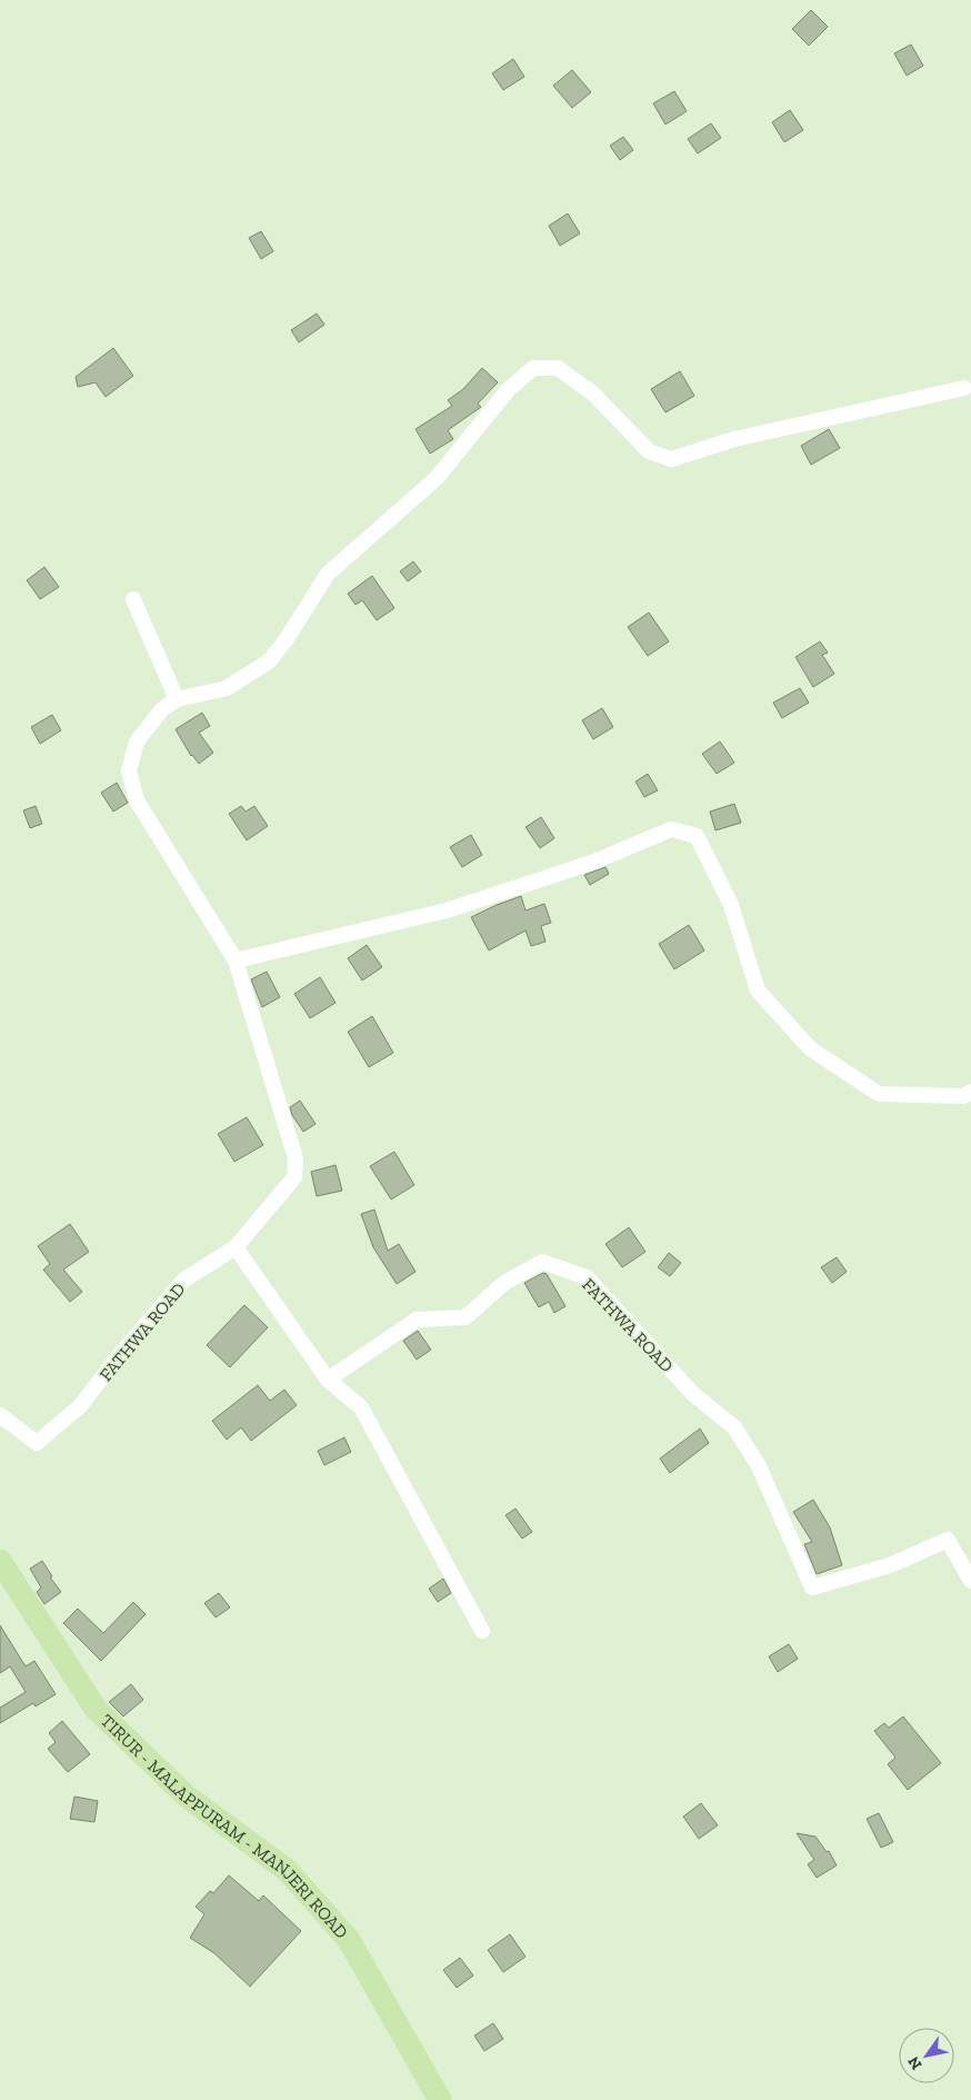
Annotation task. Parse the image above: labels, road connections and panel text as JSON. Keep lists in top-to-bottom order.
{
  "streets": {
    "main road": ["TIRUR - MALAPPURAM - MANJERI ROAD"],
    "street": ["FATHWA ROAD"]
  },
  "north": "bottom left"
}
